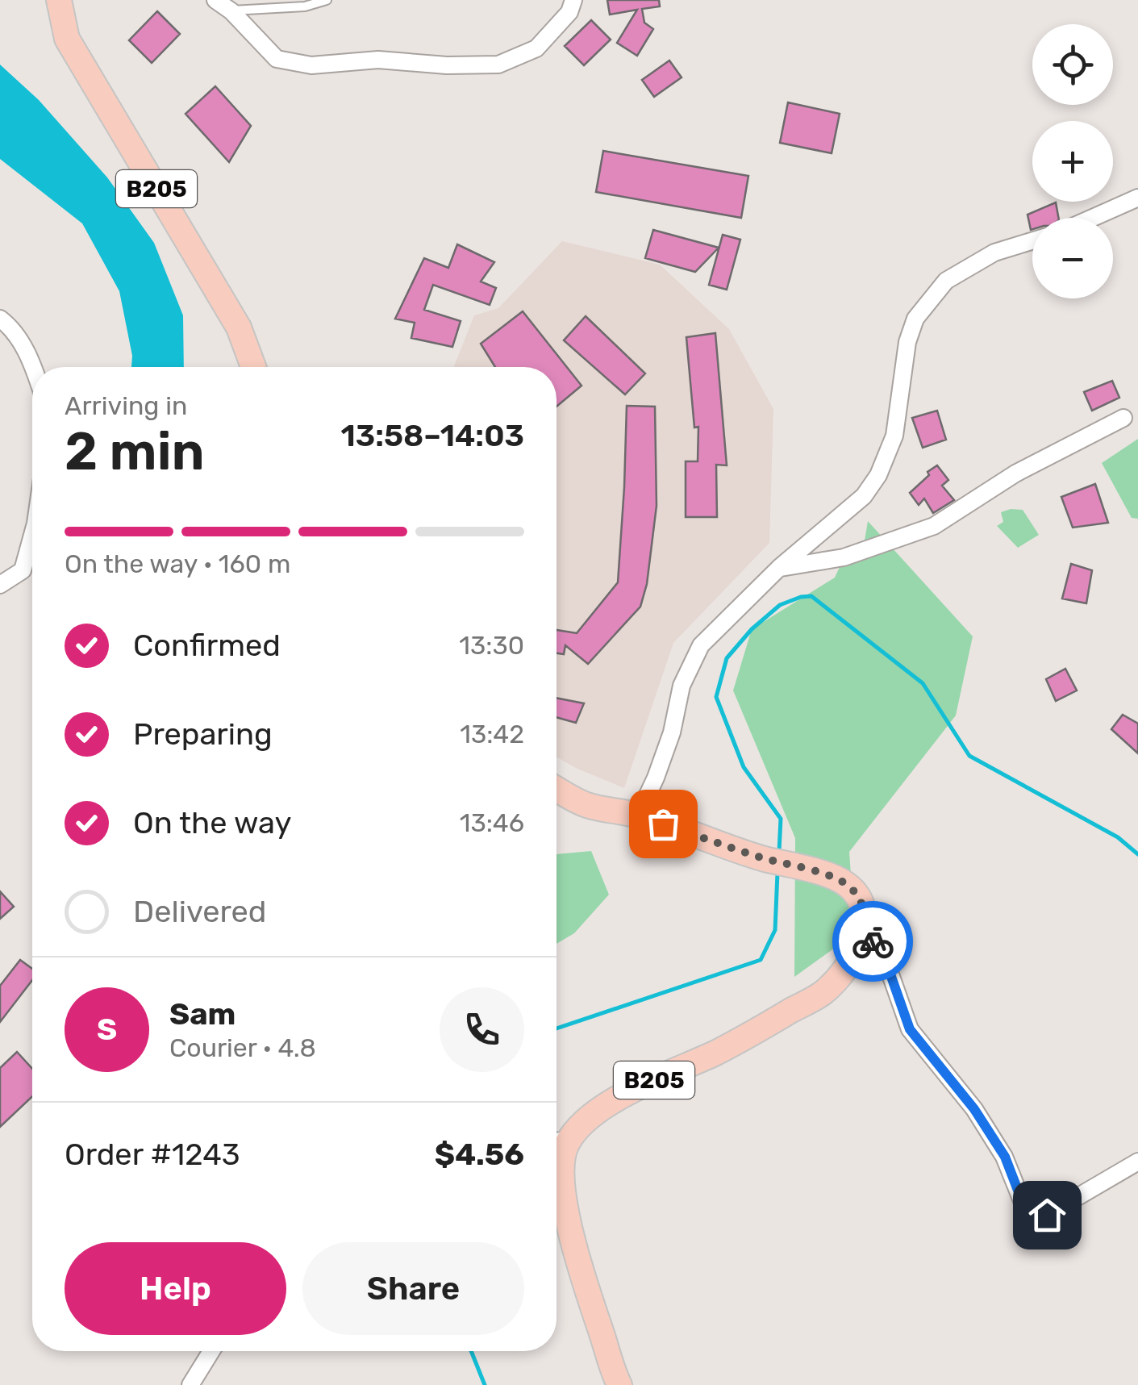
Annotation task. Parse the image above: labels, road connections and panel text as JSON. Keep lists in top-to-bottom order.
{
  "streets": {
    "main road": ["B205"]
  },
  "page": {
    "map_buttons": ["+", "−"],
    "heading": ["2 min", "Arriving in", "13:58–14:03"],
    "panel": [
      "Sam",
      "Courier · 4.8",
      "Order #1243",
      "$4.56"
    ],
    "bar": "On the way · 160 m",
    "list": [
      ["Confirmed", "13:30"],
      ["Preparing", "13:42"],
      ["On the way", "13:46"],
      "Delivered"
    ],
    "round": "S",
    "buttons": ["Help", "Share"]
  }
}
